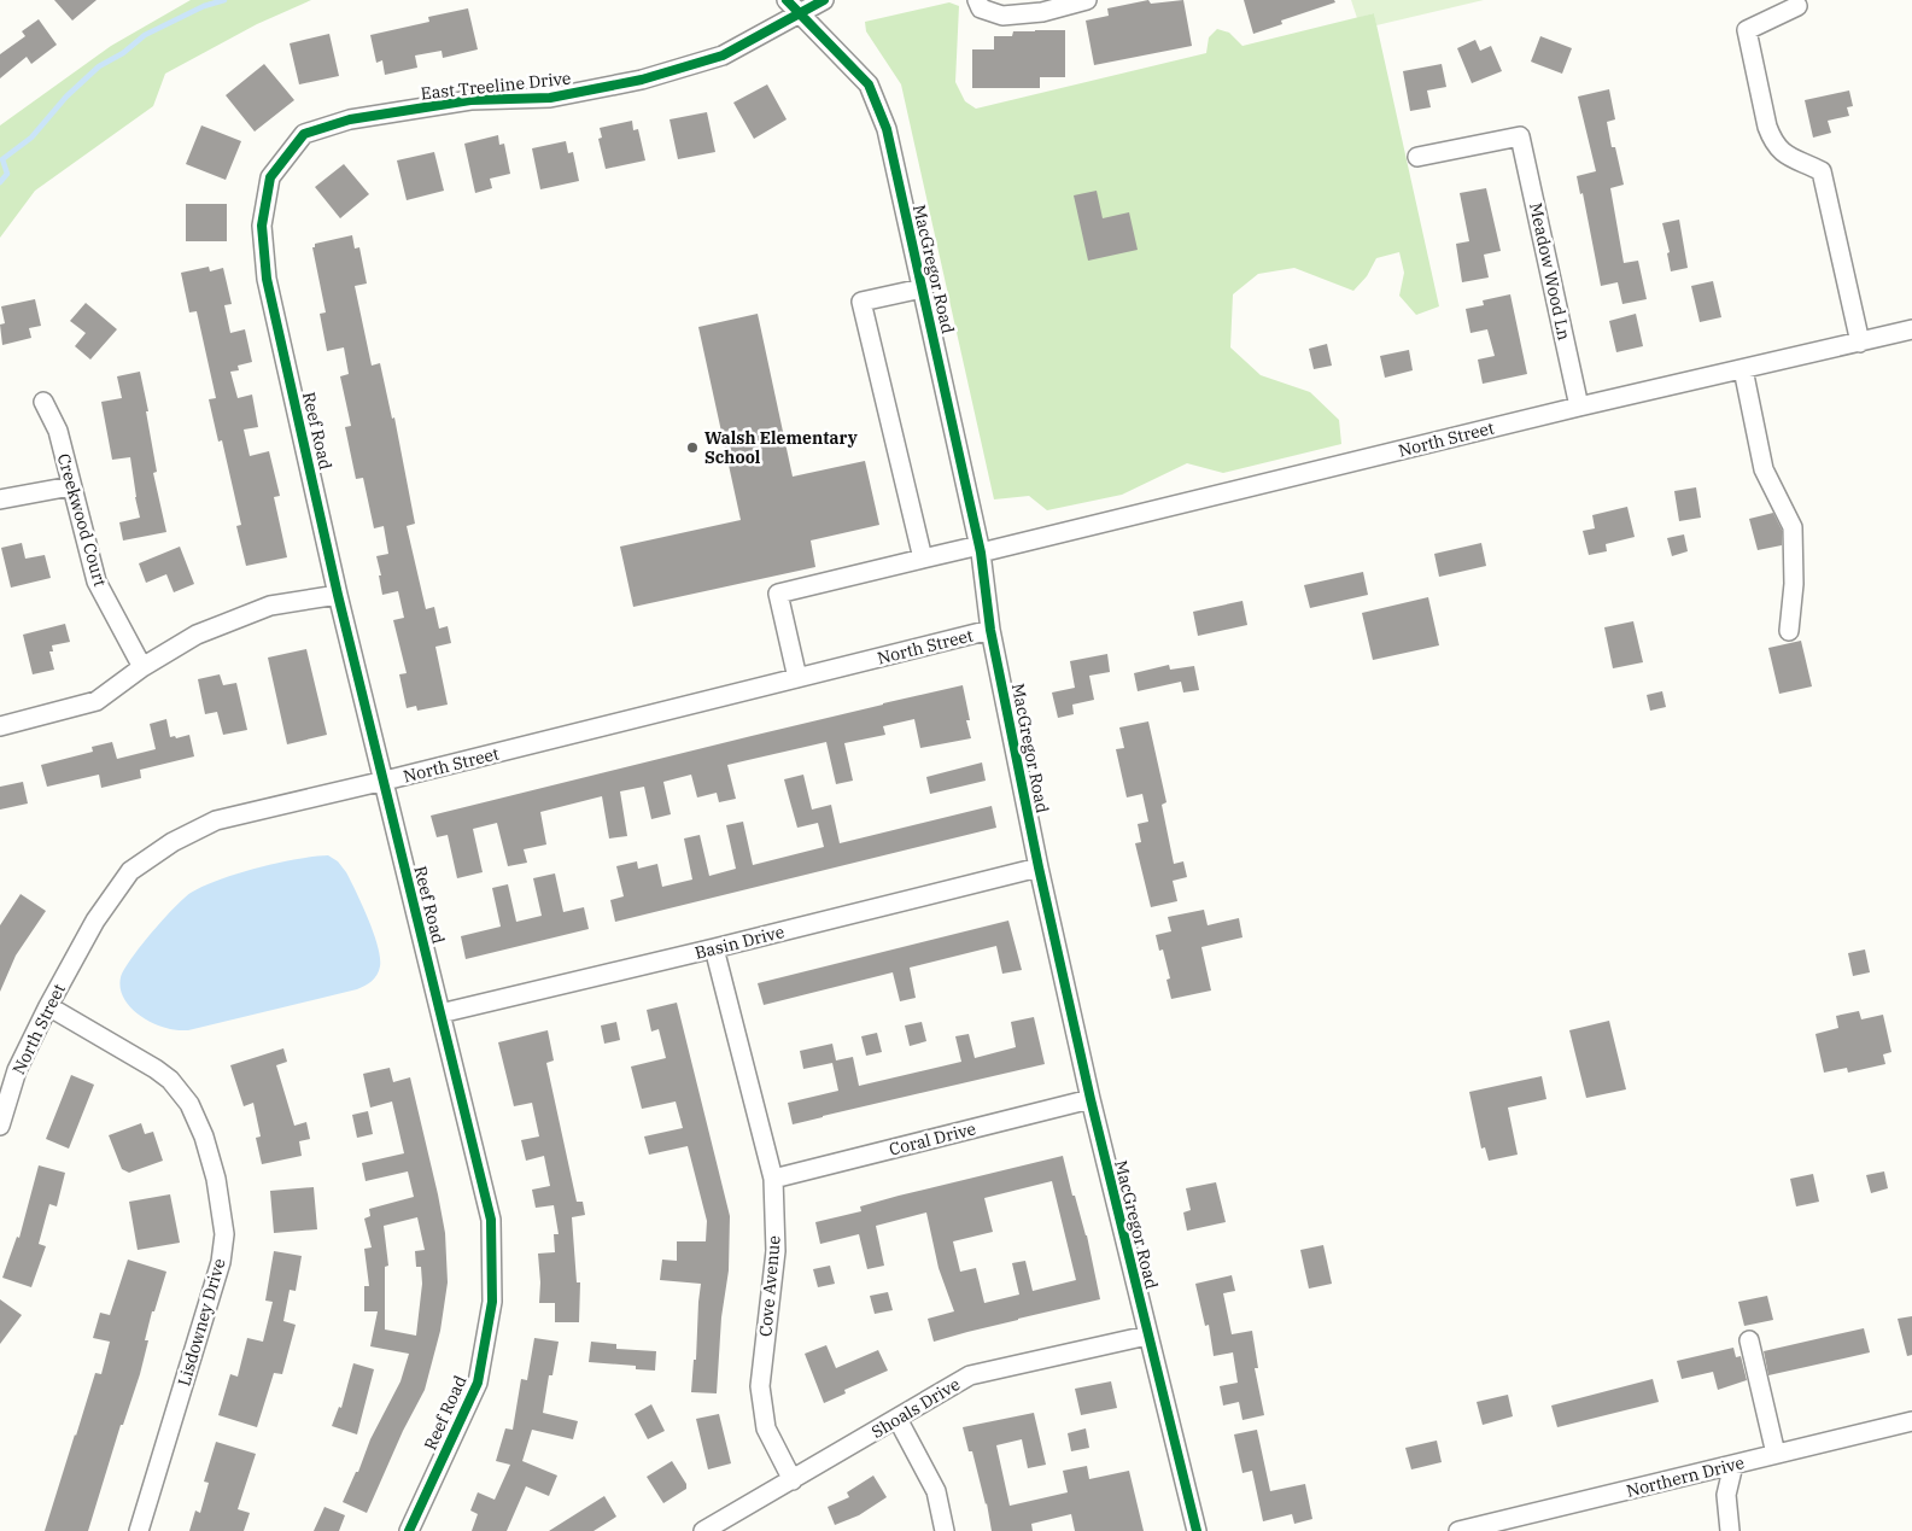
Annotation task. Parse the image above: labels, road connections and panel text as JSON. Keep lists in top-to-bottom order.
{
  "streets": {
    "street": [
      "East Treeline Drive",
      "MacGregor Road",
      "Meadow Wood Ln",
      "Reef Road",
      "North Street",
      "Creekwood Court",
      "Basin Drive",
      "Coral Drive",
      "Cove Avenue",
      "Lisdowney Drive",
      "Shoals Drive",
      "Northern Drive"
    ]
  },
  "crossings": [
    ["East Treeline Drive", "MacGregor Road"],
    ["East Treeline Drive", "Reef Road"],
    ["MacGregor Road", "North Street"],
    ["MacGregor Road", "Basin Drive"],
    ["MacGregor Road", "Coral Drive"],
    ["MacGregor Road", "Shoals Drive"],
    ["Meadow Wood Ln", "North Street"],
    ["Reef Road", "North Street"],
    ["Reef Road", "Basin Drive"],
    ["North Street", "Lisdowney Drive"],
    ["Basin Drive", "Cove Avenue"],
    ["Coral Drive", "Cove Avenue"],
    ["Cove Avenue", "Shoals Drive"]
  ],
  "places": ["Walsh Elementary School"]
}
